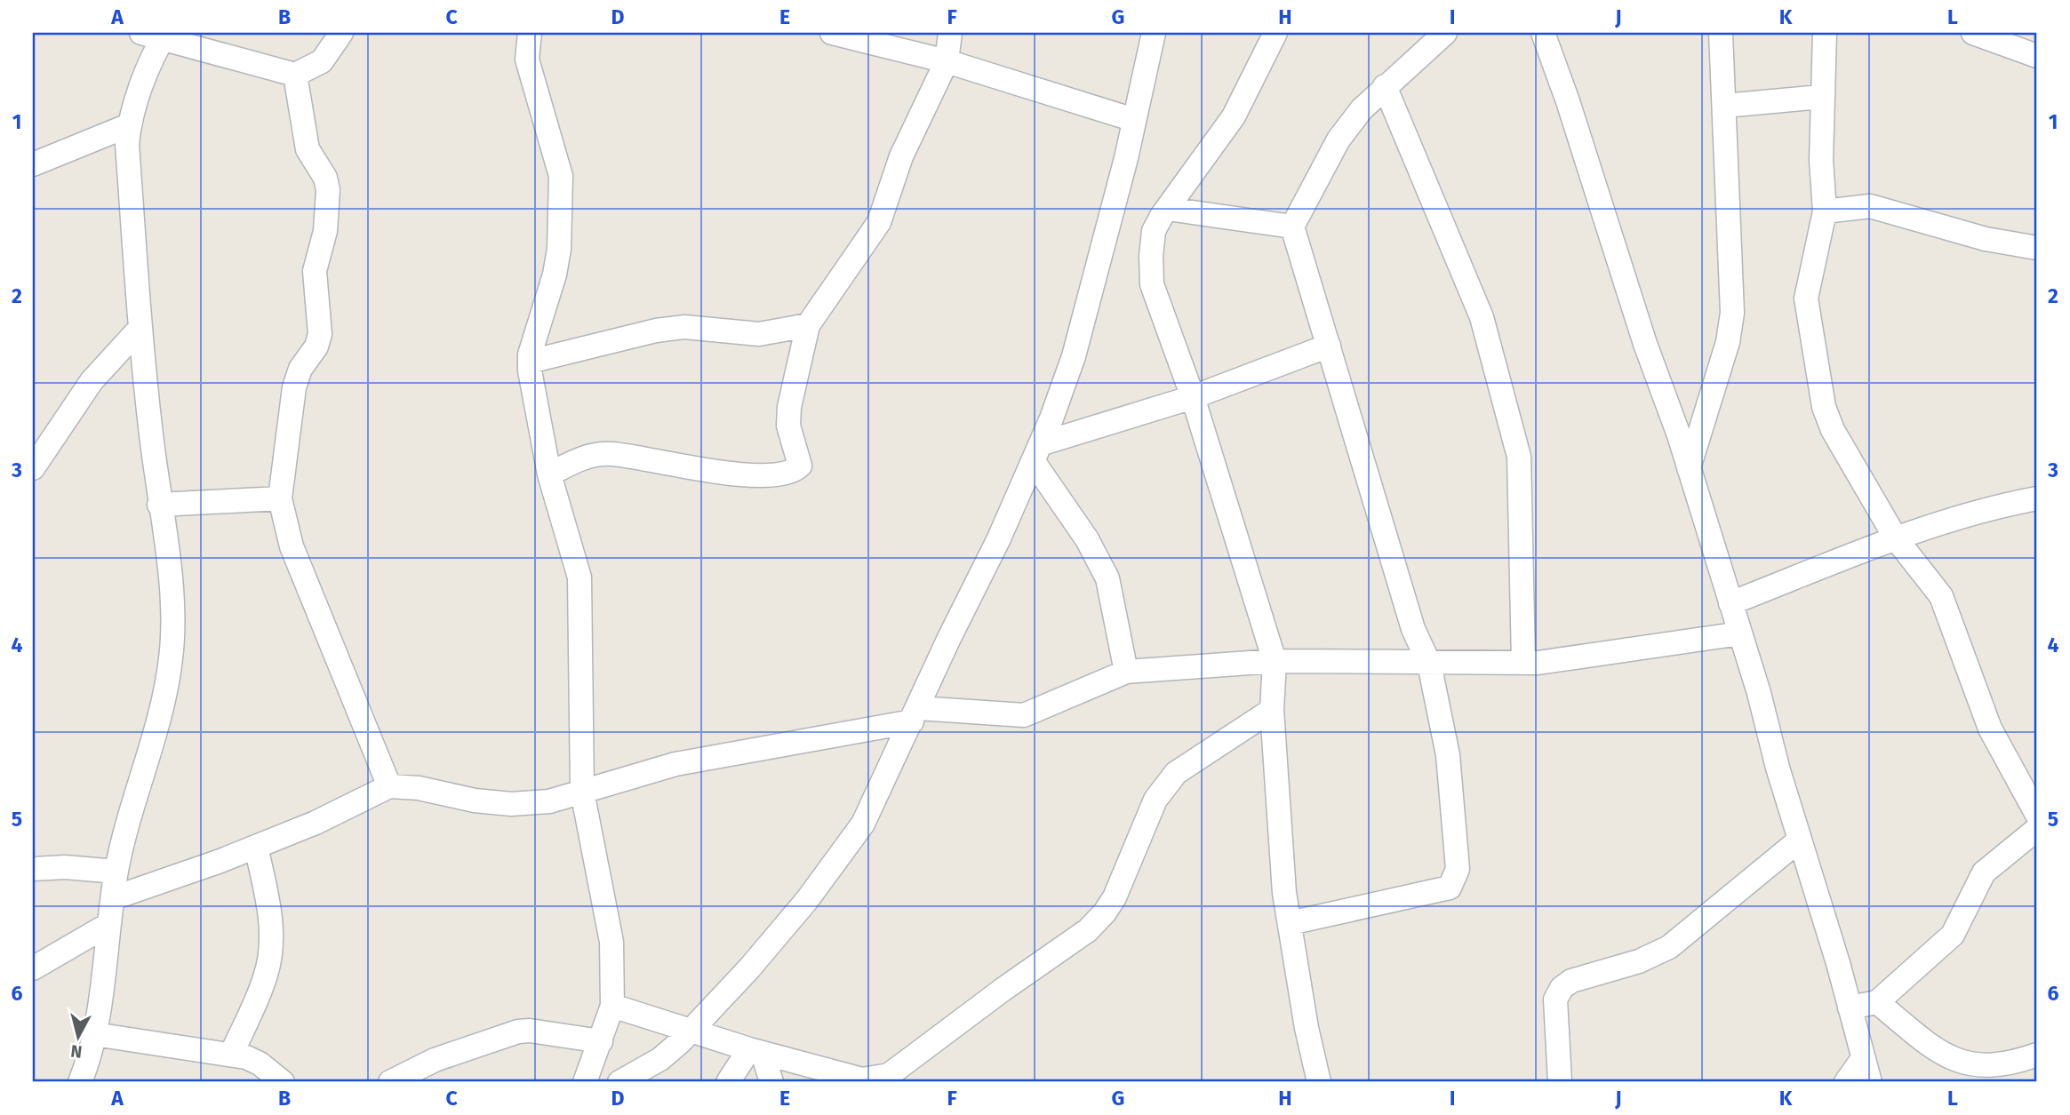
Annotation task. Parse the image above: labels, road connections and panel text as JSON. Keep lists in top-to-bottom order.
{
  "north": "bottom",
  "grid": {
    "columns": [
      "A",
      "B",
      "C",
      "D",
      "E",
      "F",
      "G",
      "H",
      "I",
      "J",
      "K",
      "L"
    ],
    "rows": [
      "1",
      "2",
      "3",
      "4",
      "5",
      "6"
    ]
  }
}
